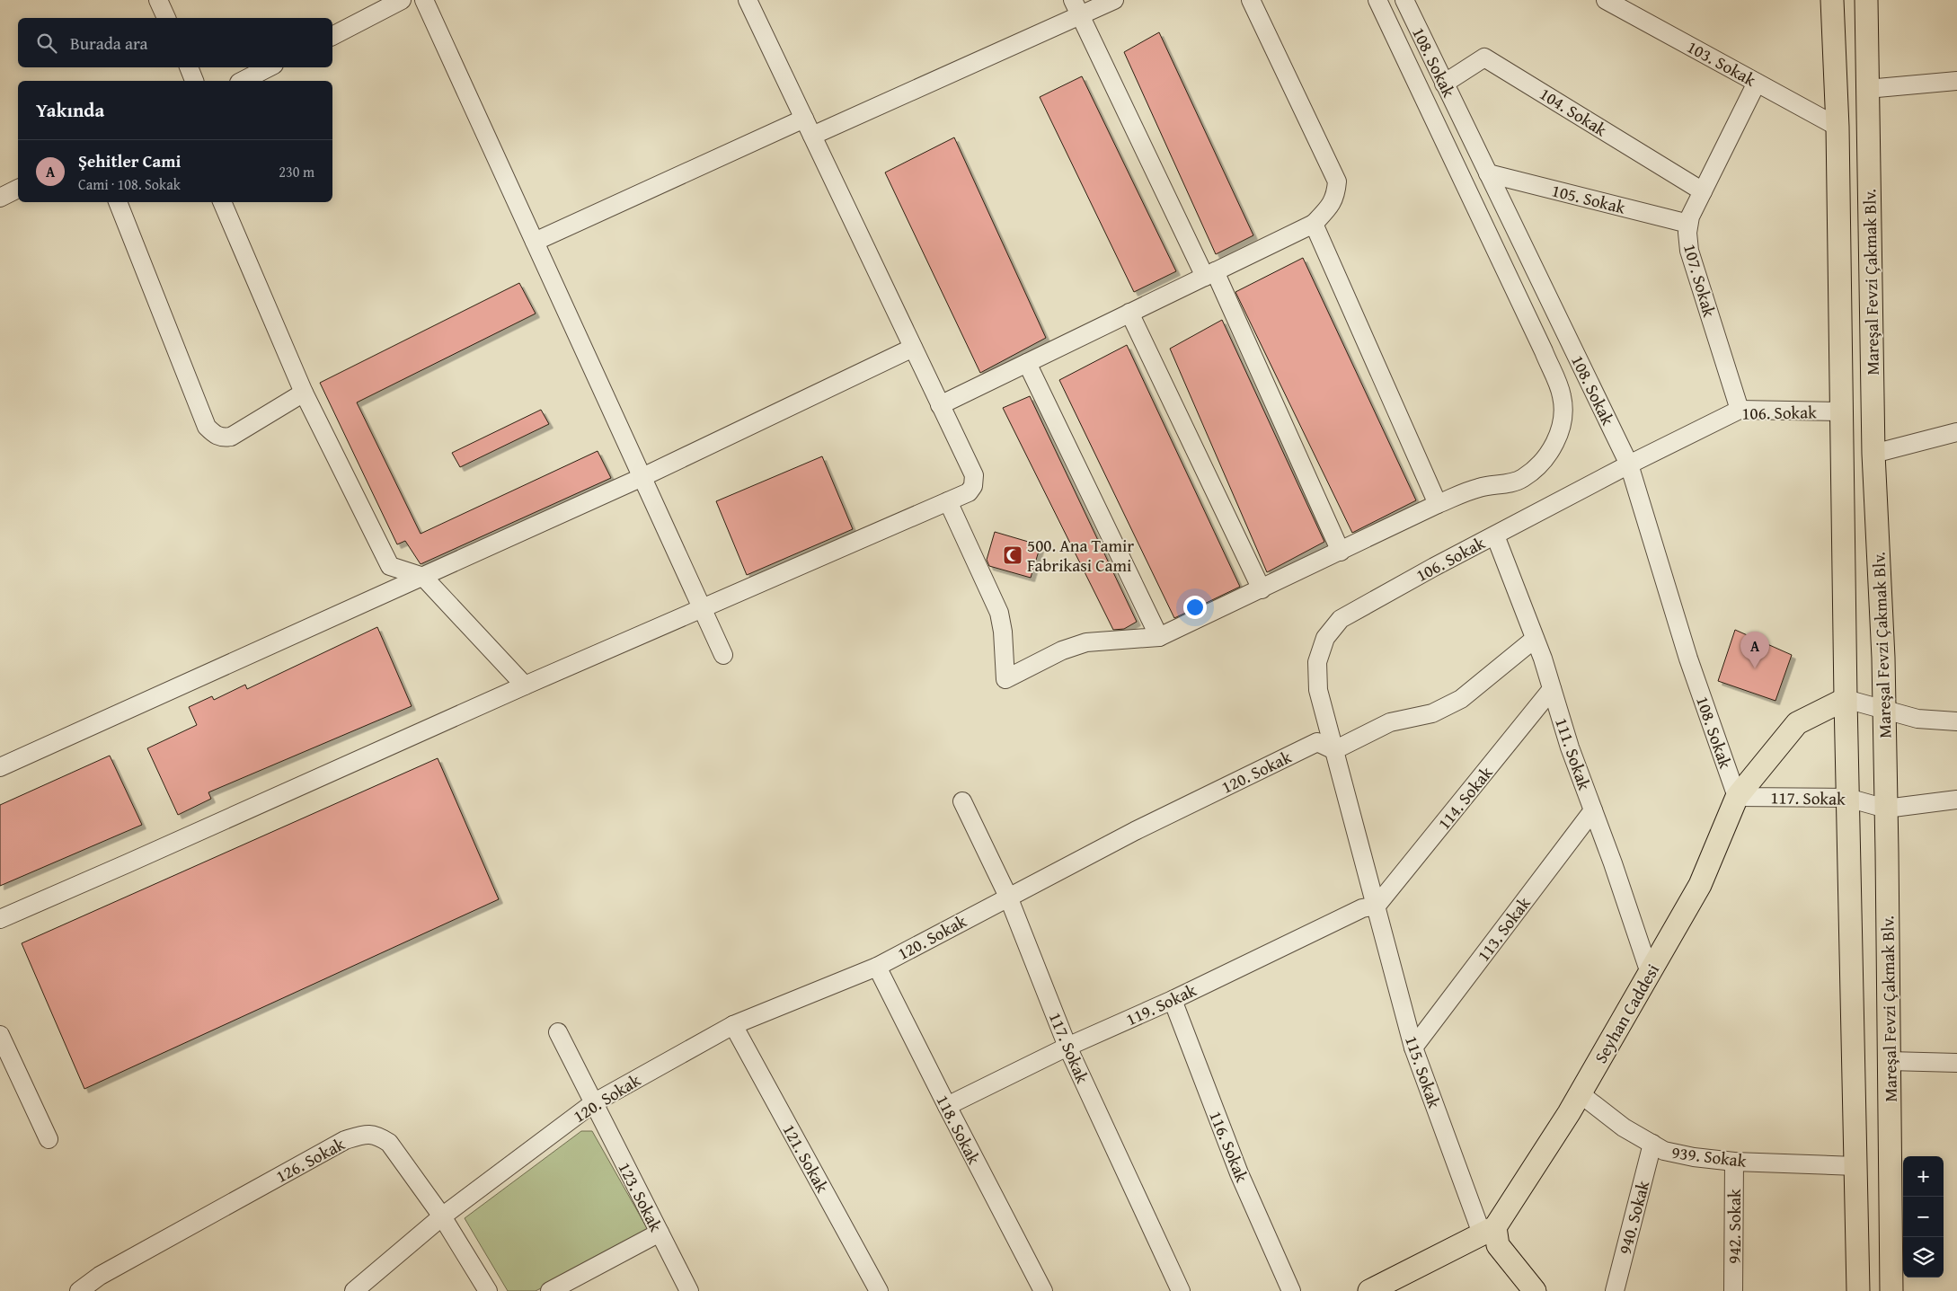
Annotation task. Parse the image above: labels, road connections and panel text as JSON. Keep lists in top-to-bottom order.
{
  "streets": {
    "main road": ["Mareşal Fevzi Çakmak Blv.", "Seyhan Caddesi"],
    "street": [
      "108. Sokak",
      "103. Sokak",
      "104. Sokak",
      "105. Sokak",
      "107. Sokak",
      "106. Sokak",
      "111. Sokak",
      "120. Sokak",
      "114. Sokak",
      "117. Sokak",
      "113. Sokak",
      "119. Sokak",
      "115. Sokak",
      "118. Sokak",
      "116. Sokak",
      "939. Sokak",
      "121. Sokak",
      "126. Sokak",
      "123. Sokak",
      "940. Sokak",
      "942. Sokak"
    ]
  },
  "crossings": [
    ["108. Sokak", "104. Sokak"],
    ["108. Sokak", "105. Sokak"],
    ["108. Sokak", "106. Sokak"],
    ["108. Sokak", "117. Sokak"],
    ["108. Sokak", "Seyhan Caddesi"],
    ["103. Sokak", "107. Sokak"],
    ["103. Sokak", "Mareşal Fevzi Çakmak Blv."],
    ["104. Sokak", "107. Sokak"],
    ["105. Sokak", "107. Sokak"],
    ["107. Sokak", "106. Sokak"],
    ["Mareşal Fevzi Çakmak Blv.", "106. Sokak"],
    ["Mareşal Fevzi Çakmak Blv.", "117. Sokak"],
    ["Mareşal Fevzi Çakmak Blv.", "Seyhan Caddesi"],
    ["Mareşal Fevzi Çakmak Blv.", "939. Sokak"],
    ["106. Sokak", "111. Sokak"],
    ["106. Sokak", "120. Sokak"],
    ["106. Sokak", "114. Sokak"],
    ["106. Sokak", "119. Sokak"],
    ["106. Sokak", "115. Sokak"],
    ["111. Sokak", "114. Sokak"],
    ["111. Sokak", "113. Sokak"],
    ["111. Sokak", "Seyhan Caddesi"],
    ["120. Sokak", "117. Sokak"],
    ["120. Sokak", "118. Sokak"],
    ["120. Sokak", "121. Sokak"],
    ["120. Sokak", "126. Sokak"],
    ["120. Sokak", "123. Sokak"],
    ["114. Sokak", "119. Sokak"],
    ["114. Sokak", "115. Sokak"],
    ["117. Sokak", "119. Sokak"],
    ["117. Sokak", "Seyhan Caddesi"],
    ["113. Sokak", "115. Sokak"],
    ["119. Sokak", "115. Sokak"],
    ["119. Sokak", "118. Sokak"],
    ["119. Sokak", "116. Sokak"],
    ["Seyhan Caddesi", "115. Sokak"],
    ["Seyhan Caddesi", "939. Sokak"],
    ["939. Sokak", "940. Sokak"],
    ["939. Sokak", "942. Sokak"]
  ],
  "places": {
    "mosque": ["500. Ana Tamir Fabrikasi Cami"]
  },
  "page": {
    "search": "Burada ara",
    "heading": "Yakında",
    "list": [
      {
        "mark": "A",
        "name": "Şehitler Cami",
        "note": "Cami · 108. Sokak",
        "value": "230 m"
      }
    ],
    "pins": "A",
    "map_buttons": ["+", "−"]
  }
}
